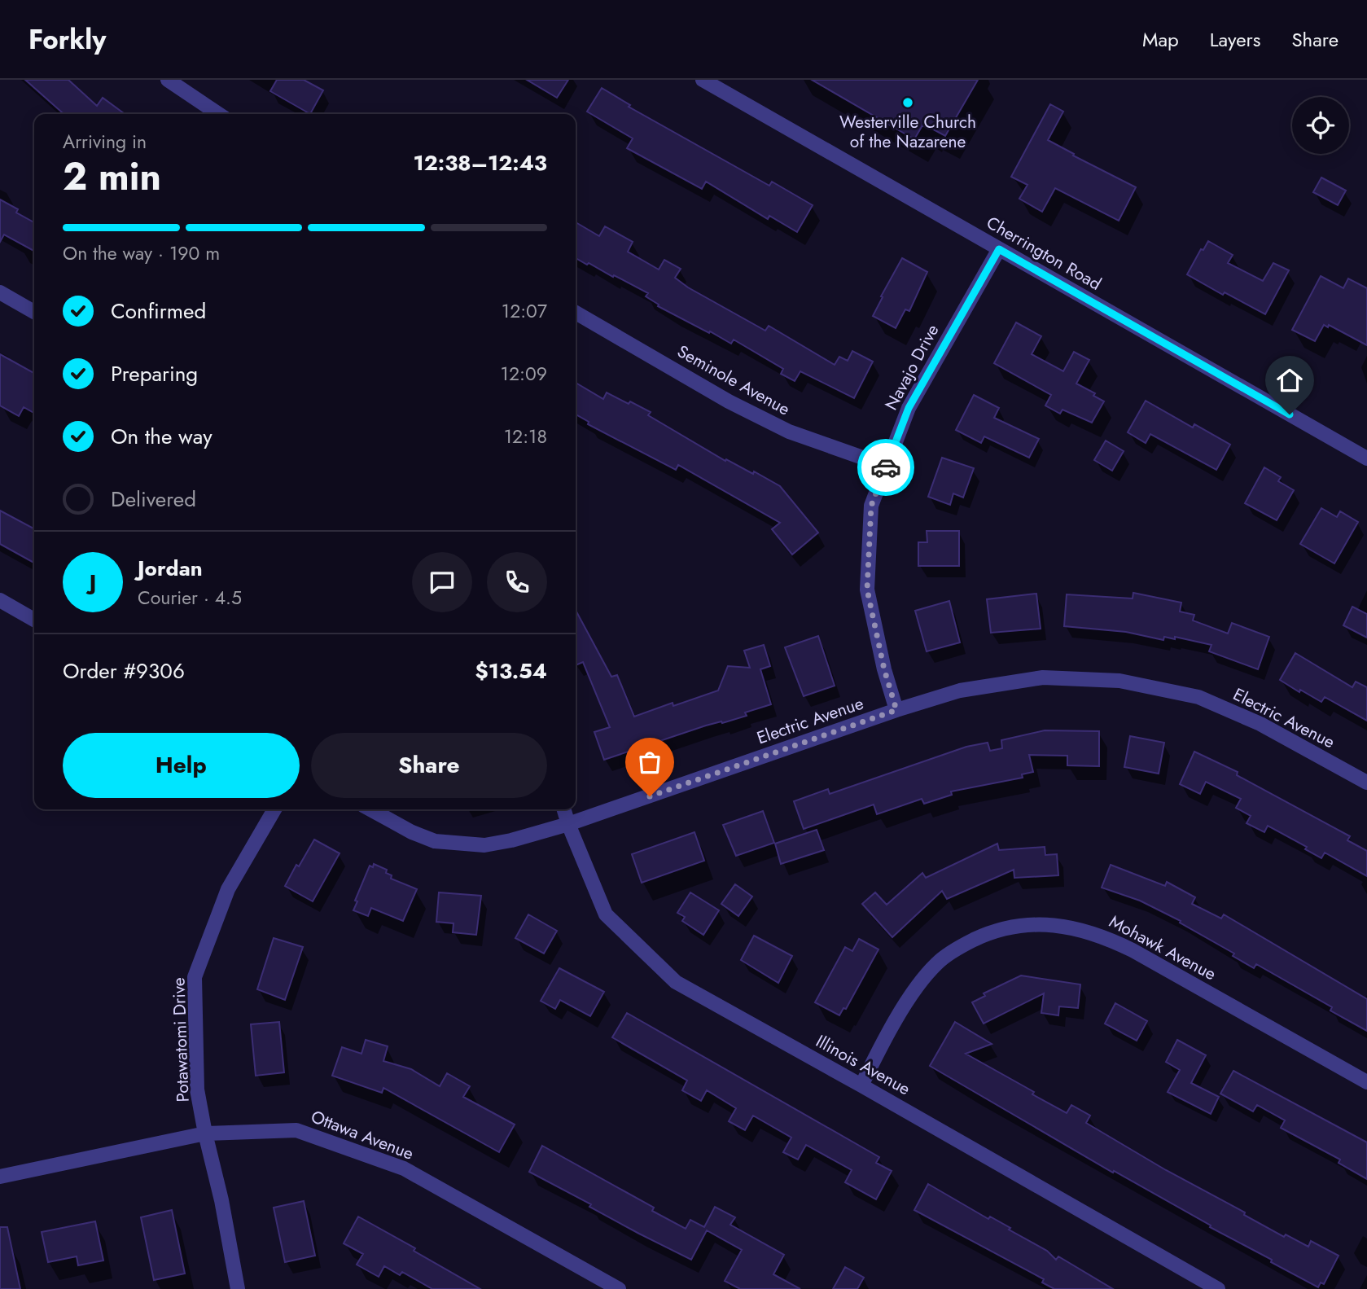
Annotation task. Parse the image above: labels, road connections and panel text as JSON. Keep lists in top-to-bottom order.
{
  "streets": {
    "street": [
      "Cherrington Road",
      "Navajo Drive",
      "Seminole Avenue",
      "Electric Avenue",
      "Mohawk Avenue",
      "Potawatomi Drive",
      "Illinois Avenue",
      "Ottawa Avenue"
    ]
  },
  "crossings": [
    ["Cherrington Road", "Navajo Drive"],
    ["Navajo Drive", "Seminole Avenue"],
    ["Navajo Drive", "Electric Avenue"],
    ["Electric Avenue", "Illinois Avenue"],
    ["Mohawk Avenue", "Illinois Avenue"],
    ["Potawatomi Drive", "Ottawa Avenue"]
  ],
  "places": ["Westerville Church of the Nazarene"],
  "page": {
    "header": "Forkly",
    "nav": ["Map", "Layers", "Share"],
    "heading": ["2 min", "Arriving in", "12:38–12:43"],
    "panel": [
      "Jordan",
      "Courier · 4.5",
      "Order #9306",
      "$13.54"
    ],
    "bar": "On the way · 190 m",
    "list": [
      ["Confirmed", "12:07"],
      ["Preparing", "12:09"],
      ["On the way", "12:18"],
      "Delivered"
    ],
    "round": "J",
    "buttons": ["Help", "Share"]
  }
}
